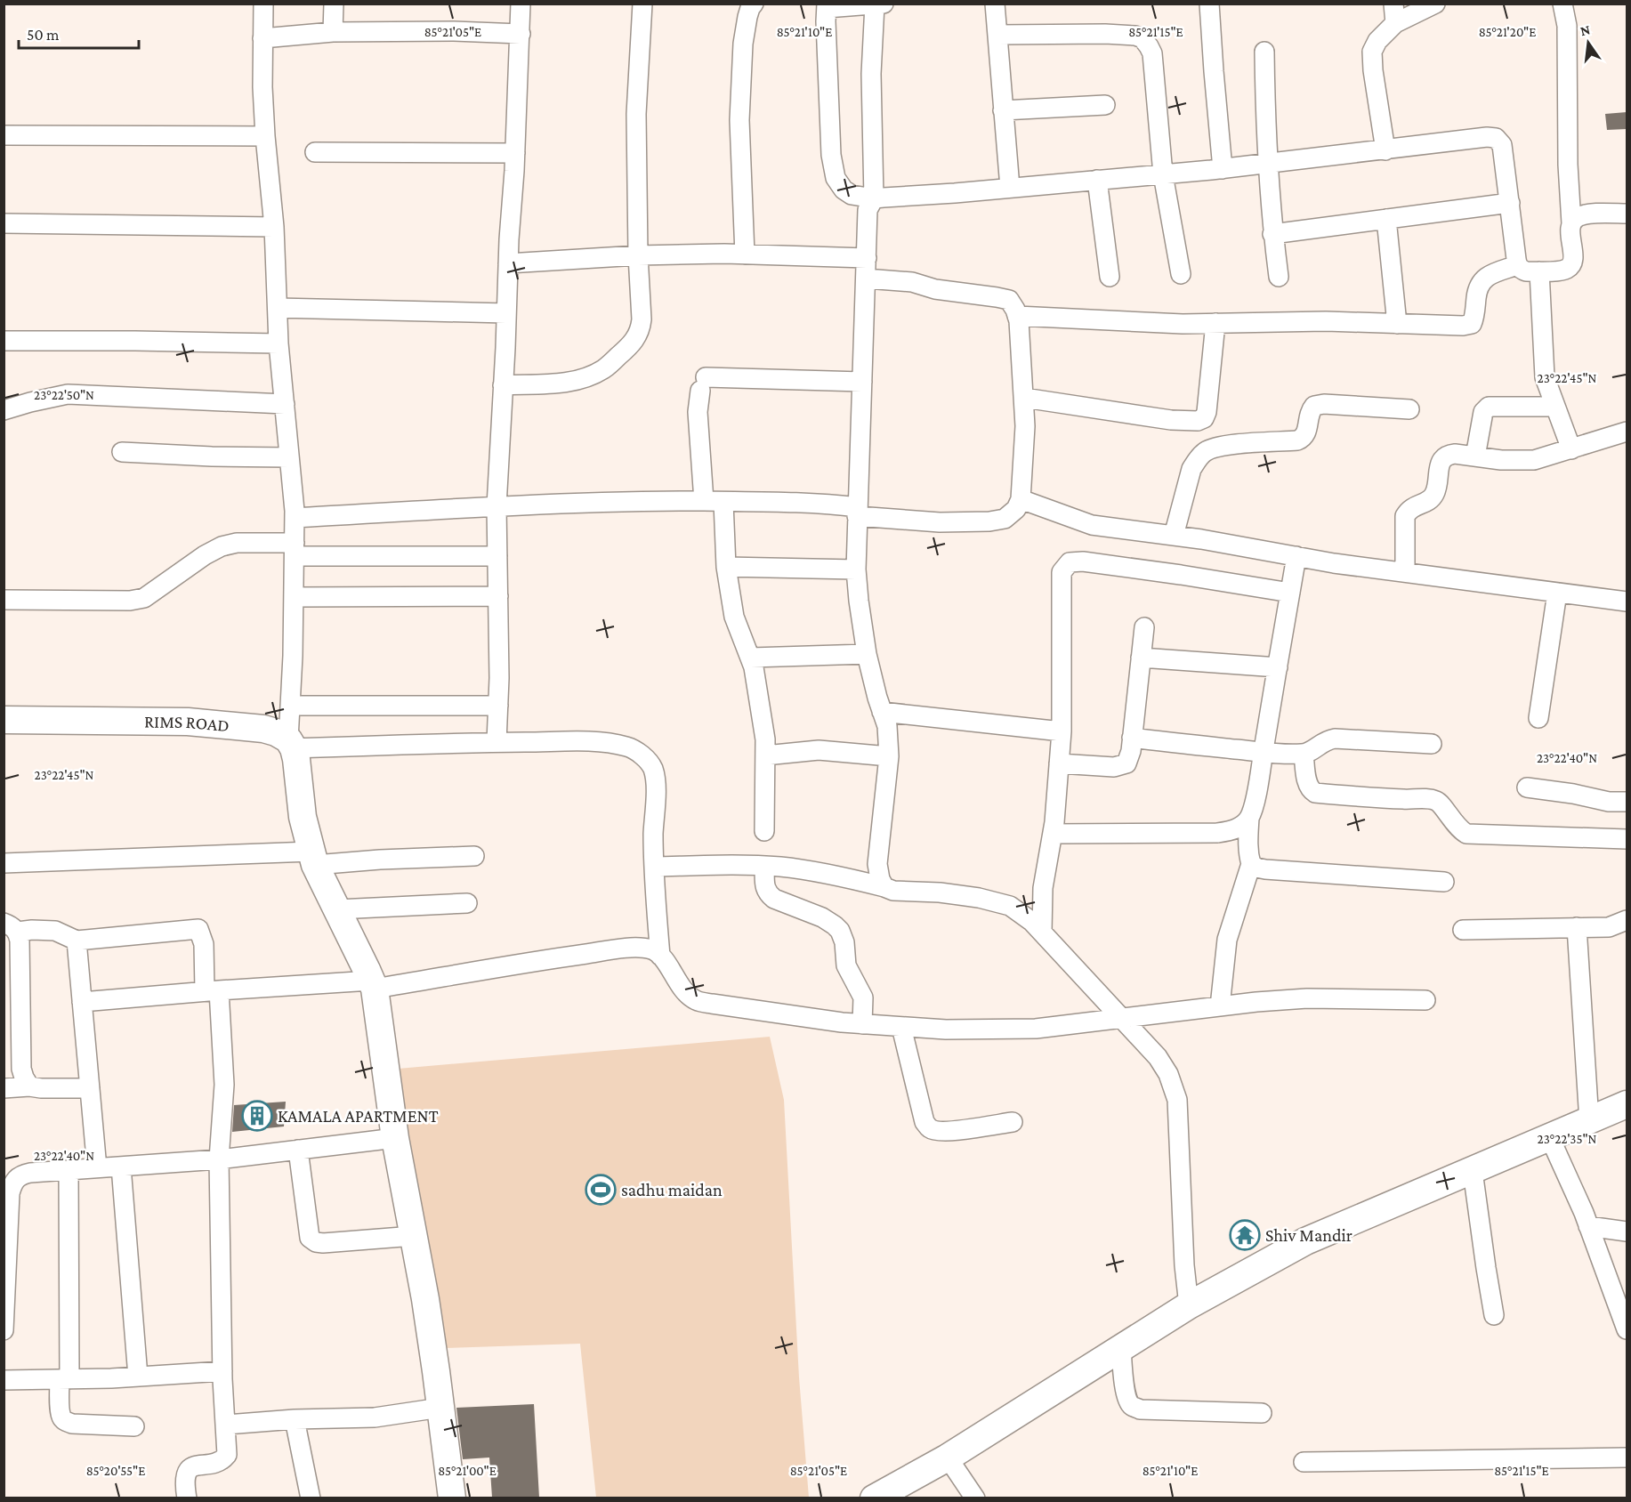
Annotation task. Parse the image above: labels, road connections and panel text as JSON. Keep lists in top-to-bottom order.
{
  "streets": {
    "street": ["RIMS ROAD"]
  },
  "places": {
    "building": ["KAMALA APARTMENT"],
    "sports": ["sadhu maidan"],
    "temple": ["Shiv Mandir"]
  },
  "scale_bar": "50 m",
  "north": "top",
  "coordinates": [
    "85°21'05\"E",
    "85°21'10\"E",
    "85°21'15\"E",
    "85°21'20\"E",
    "23°22'45\"N",
    "23°22'50\"N",
    "23°22'40\"N",
    "23°22'35\"N",
    "85°20'55\"E",
    "85°21'00\"E"
  ]
}
